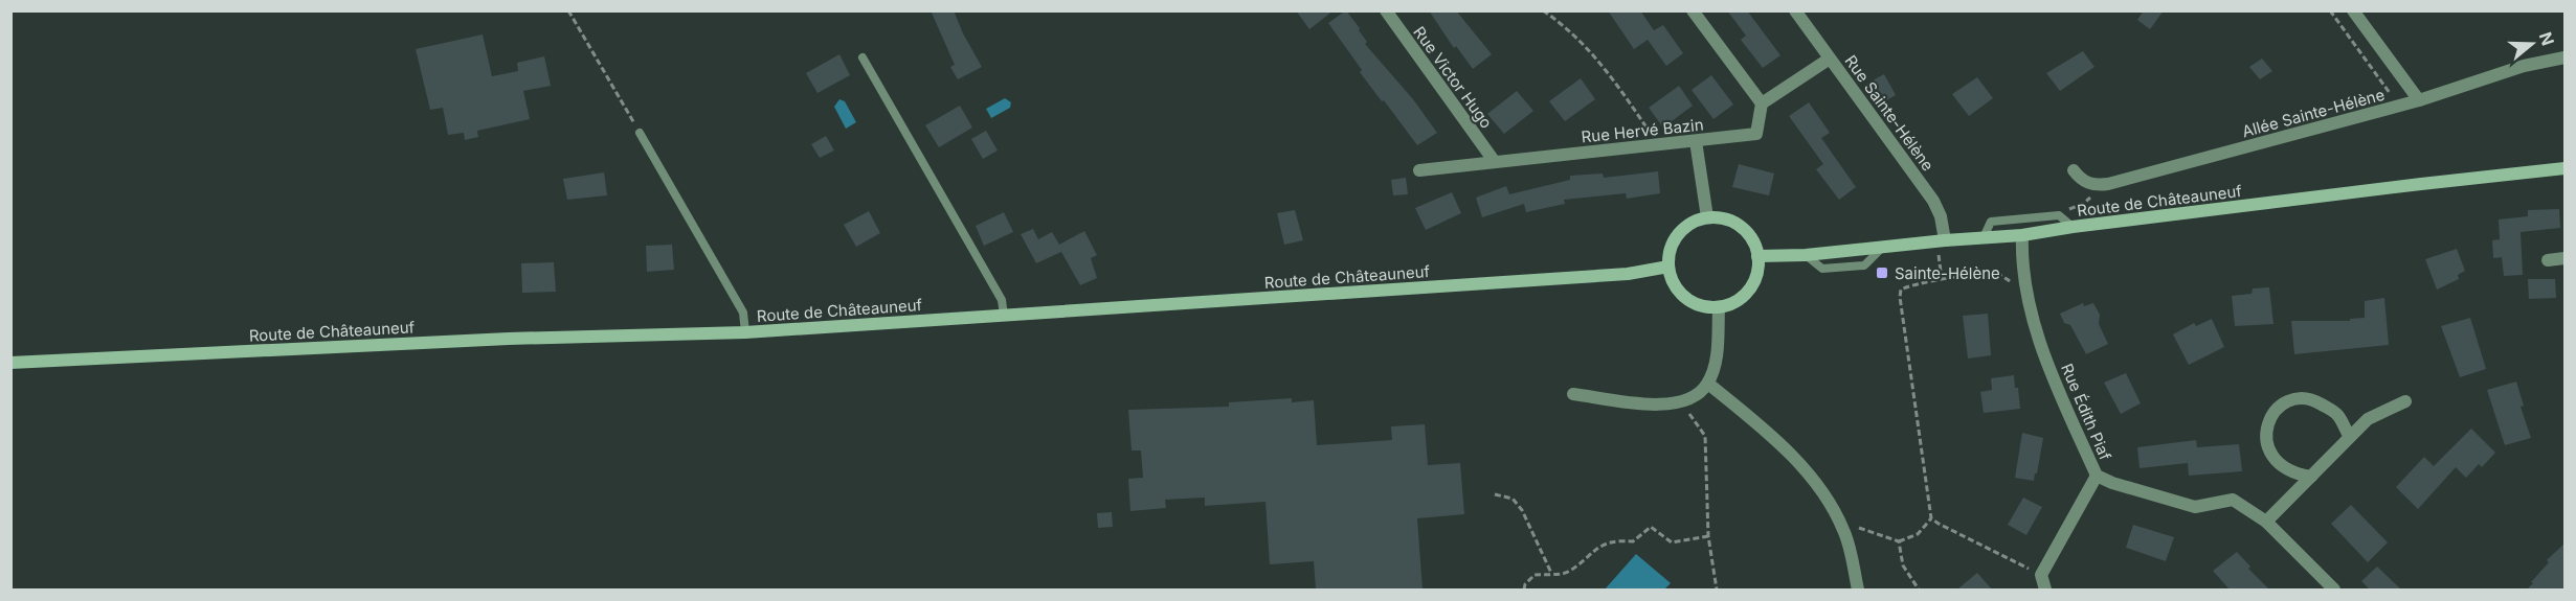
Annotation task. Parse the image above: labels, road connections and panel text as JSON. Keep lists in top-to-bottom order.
{
  "streets": {
    "main road": ["Route de Châteauneuf"],
    "street": [
      "Rue Victor Hugo",
      "Rue Sainte-Hélène",
      "Allée Sainte-Hélène",
      "Rue Hervé Bazin",
      "Rue Édith Piaf"
    ]
  },
  "crossings": [
    ["Rue Victor Hugo", "Rue Hervé Bazin"],
    ["Rue Sainte-Hélène", "Route de Châteauneuf"],
    ["Route de Châteauneuf", "Rue Édith Piaf"]
  ],
  "places": {
    "transit": ["Sainte-Hélène"]
  },
  "north": "right"
}
